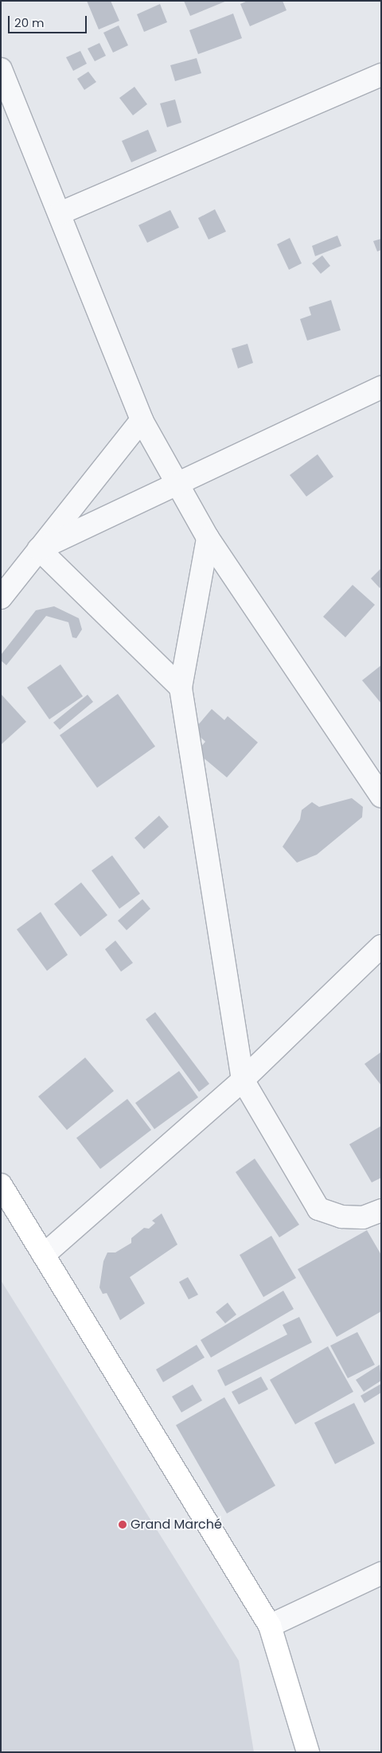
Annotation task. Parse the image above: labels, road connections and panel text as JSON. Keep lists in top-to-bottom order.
{
  "places": ["Grand Marché"],
  "scale_bar": "20 m"
}
